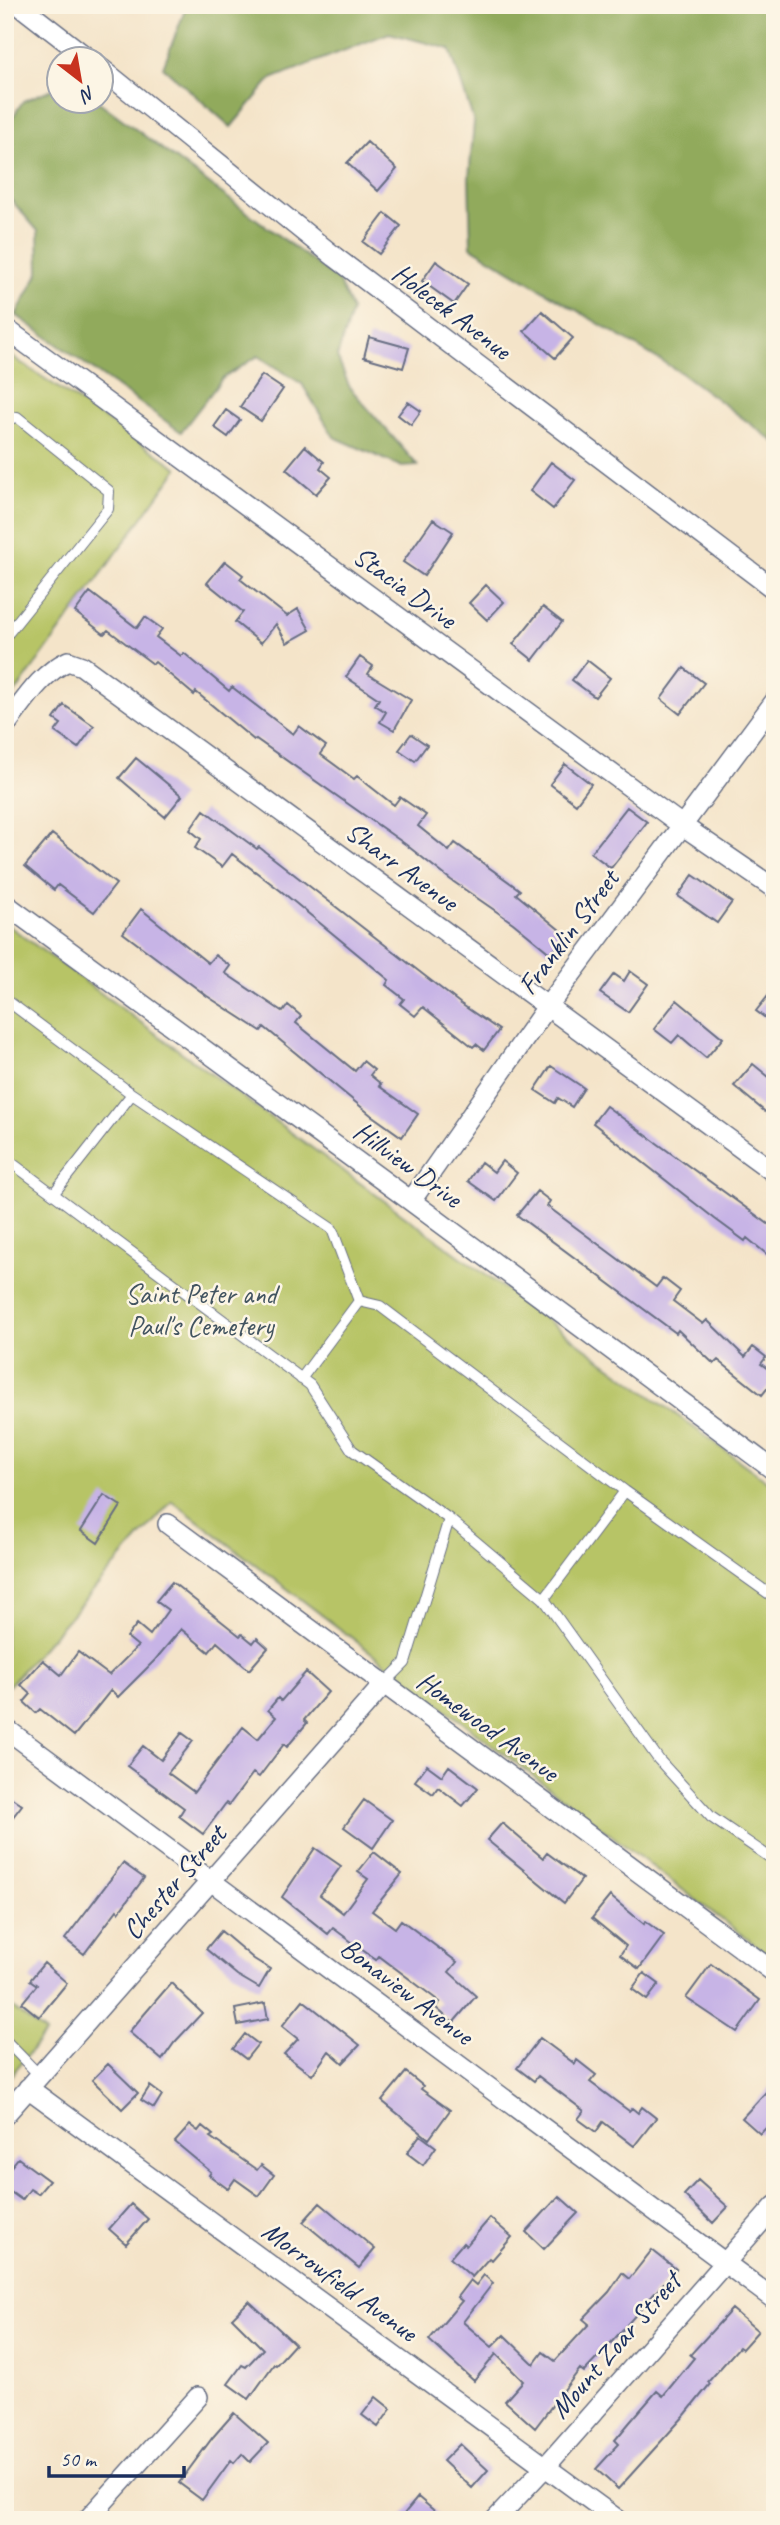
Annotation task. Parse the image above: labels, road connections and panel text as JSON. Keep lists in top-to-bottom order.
{
  "streets": {
    "street": [
      "Holecek Avenue",
      "Stacia Drive",
      "Sharr Avenue",
      "Franklin Street",
      "Hillview Drive",
      "Homewood Avenue",
      "Chester Street",
      "Bonaview Avenue",
      "Morrowfield Avenue",
      "Mount Zoar Street"
    ]
  },
  "crossings": [
    ["Stacia Drive", "Franklin Street"],
    ["Sharr Avenue", "Franklin Street"],
    ["Franklin Street", "Hillview Drive"],
    ["Homewood Avenue", "Chester Street"],
    ["Chester Street", "Bonaview Avenue"],
    ["Chester Street", "Morrowfield Avenue"],
    ["Bonaview Avenue", "Mount Zoar Street"],
    ["Morrowfield Avenue", "Mount Zoar Street"]
  ],
  "parks": ["Saint Peter and Paul's Cemetery"],
  "scale_bar": "50 m",
  "north": "bottom right"
}
